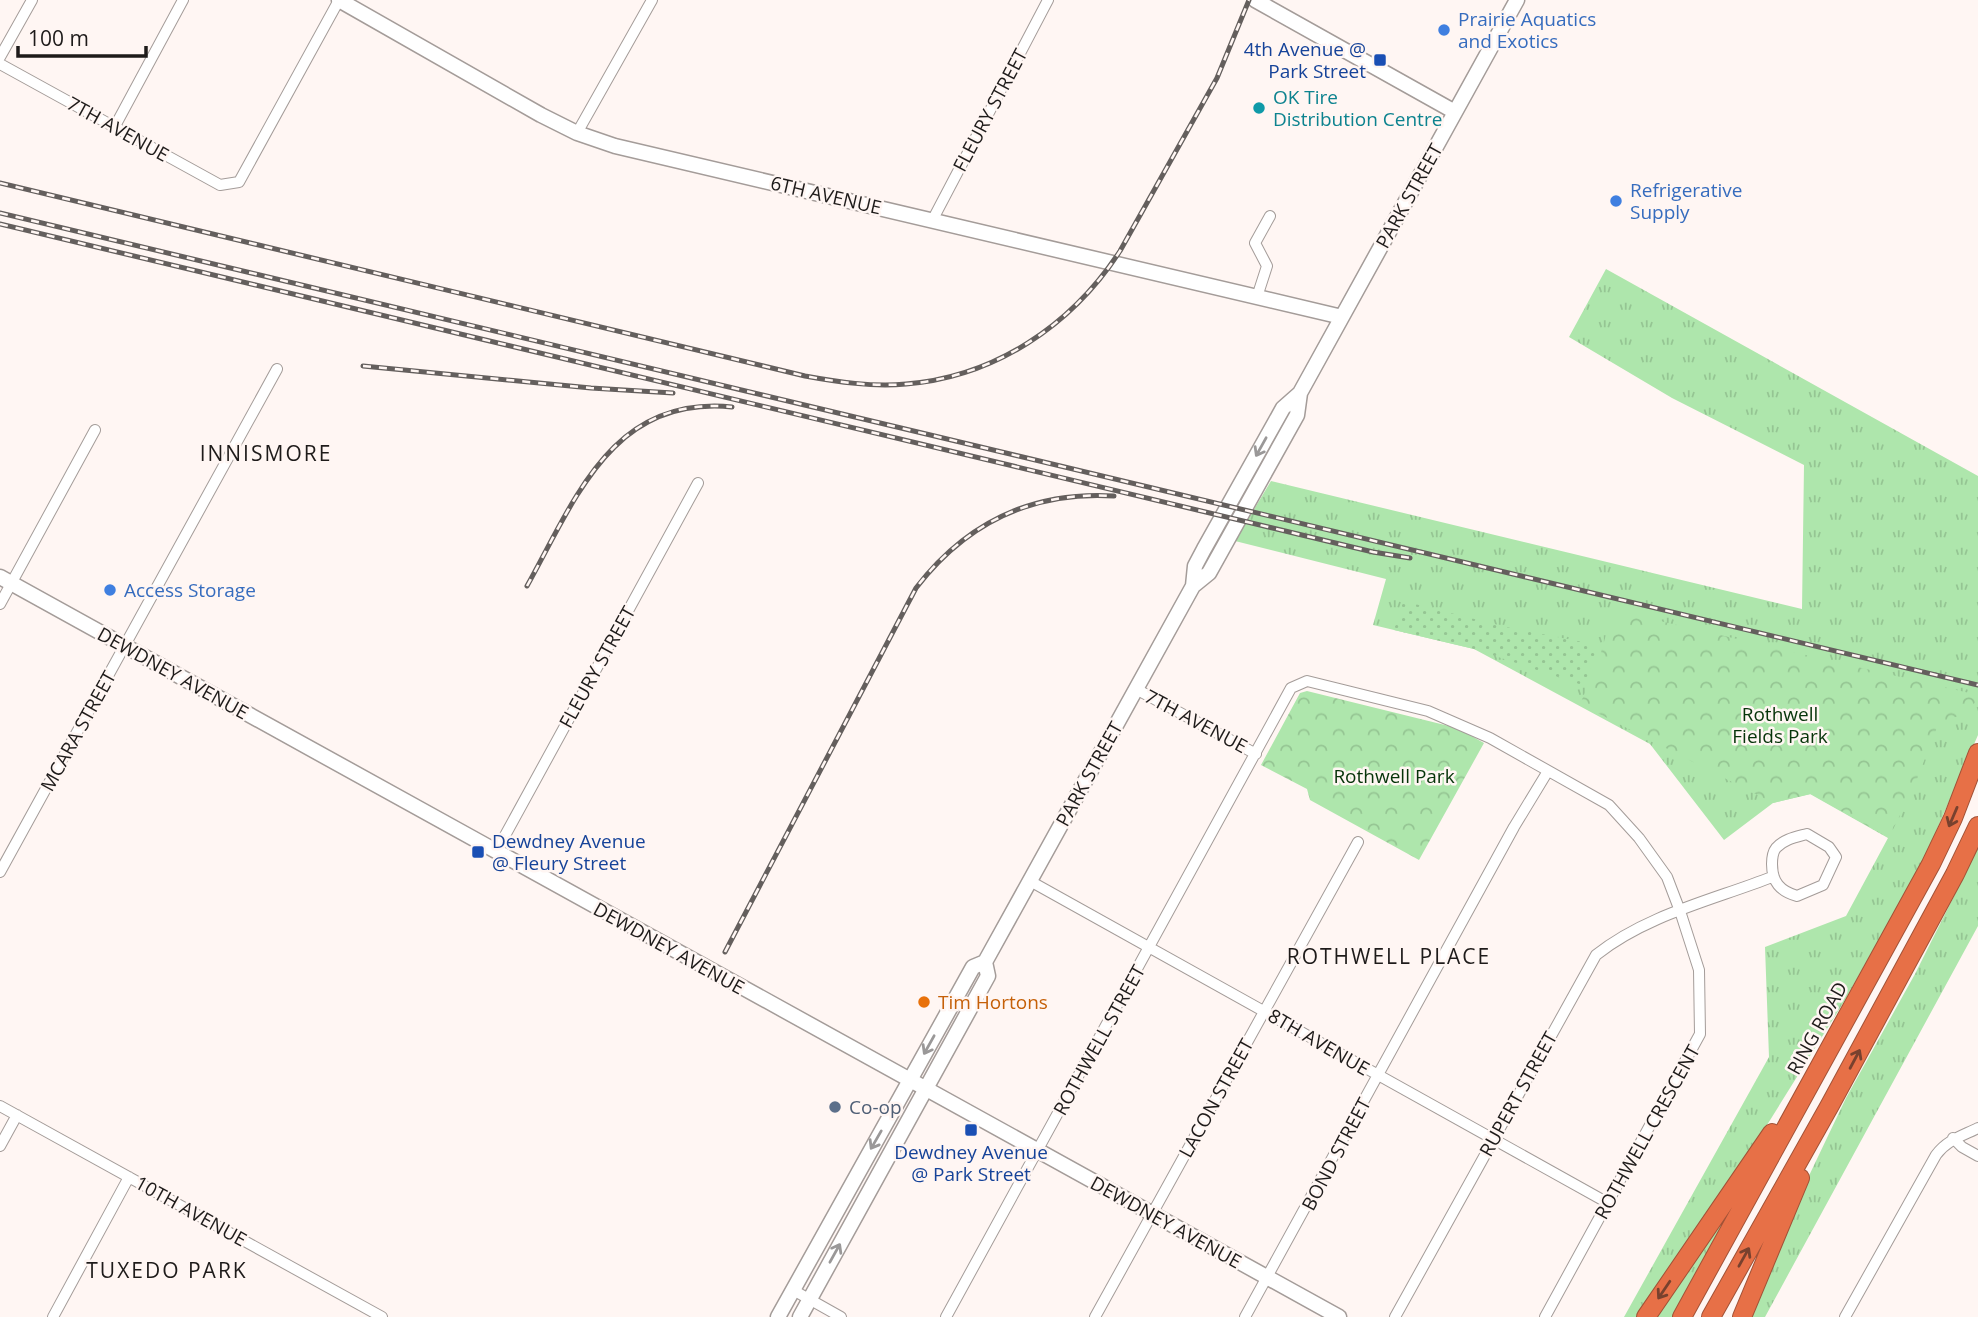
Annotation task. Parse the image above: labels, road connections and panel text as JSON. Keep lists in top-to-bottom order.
{
  "streets": {
    "highway": ["RING ROAD"],
    "street": [
      "FLEURY STREET",
      "7TH AVENUE",
      "6TH AVENUE",
      "PARK STREET",
      "DEWDNEY AVENUE",
      "MCARA STREET",
      "ROTHWELL STREET",
      "8TH AVENUE",
      "RUPERT STREET",
      "LACON STREET",
      "ROTHWELL CRESCENT",
      "BOND STREET",
      "10TH AVENUE"
    ]
  },
  "crossings": [
    ["FLEURY STREET", "6TH AVENUE"],
    ["FLEURY STREET", "DEWDNEY AVENUE"],
    ["7TH AVENUE", "6TH AVENUE"],
    ["7TH AVENUE", "PARK STREET"],
    ["7TH AVENUE", "ROTHWELL CRESCENT"],
    ["6TH AVENUE", "PARK STREET"],
    ["PARK STREET", "DEWDNEY AVENUE"],
    ["PARK STREET", "8TH AVENUE"],
    ["DEWDNEY AVENUE", "MCARA STREET"],
    ["DEWDNEY AVENUE", "ROTHWELL STREET"],
    ["DEWDNEY AVENUE", "LACON STREET"],
    ["DEWDNEY AVENUE", "BOND STREET"],
    ["ROTHWELL STREET", "8TH AVENUE"],
    ["ROTHWELL STREET", "ROTHWELL CRESCENT"],
    ["8TH AVENUE", "RUPERT STREET"],
    ["8TH AVENUE", "LACON STREET"],
    ["8TH AVENUE", "ROTHWELL CRESCENT"],
    ["8TH AVENUE", "BOND STREET"],
    ["RUPERT STREET", "ROTHWELL CRESCENT"],
    ["ROTHWELL CRESCENT", "BOND STREET"]
  ],
  "districts": ["INNISMORE", "ROTHWELL PLACE", "TUXEDO PARK"],
  "parks": ["Rothwell Fields Park", "Rothwell Park"],
  "places": {
    "other": [
      "Prairie Aquatics and Exotics",
      "OK Tire Distribution Centre",
      "Refrigerative Supply",
      "Access Storage",
      "Tim Hortons",
      "Co-op"
    ],
    "transit": ["4th Avenue @ Park Street", "Dewdney Avenue @ Fleury Street", "Dewdney Avenue @ Park Street"]
  },
  "scale_bar": "100 m"
}
